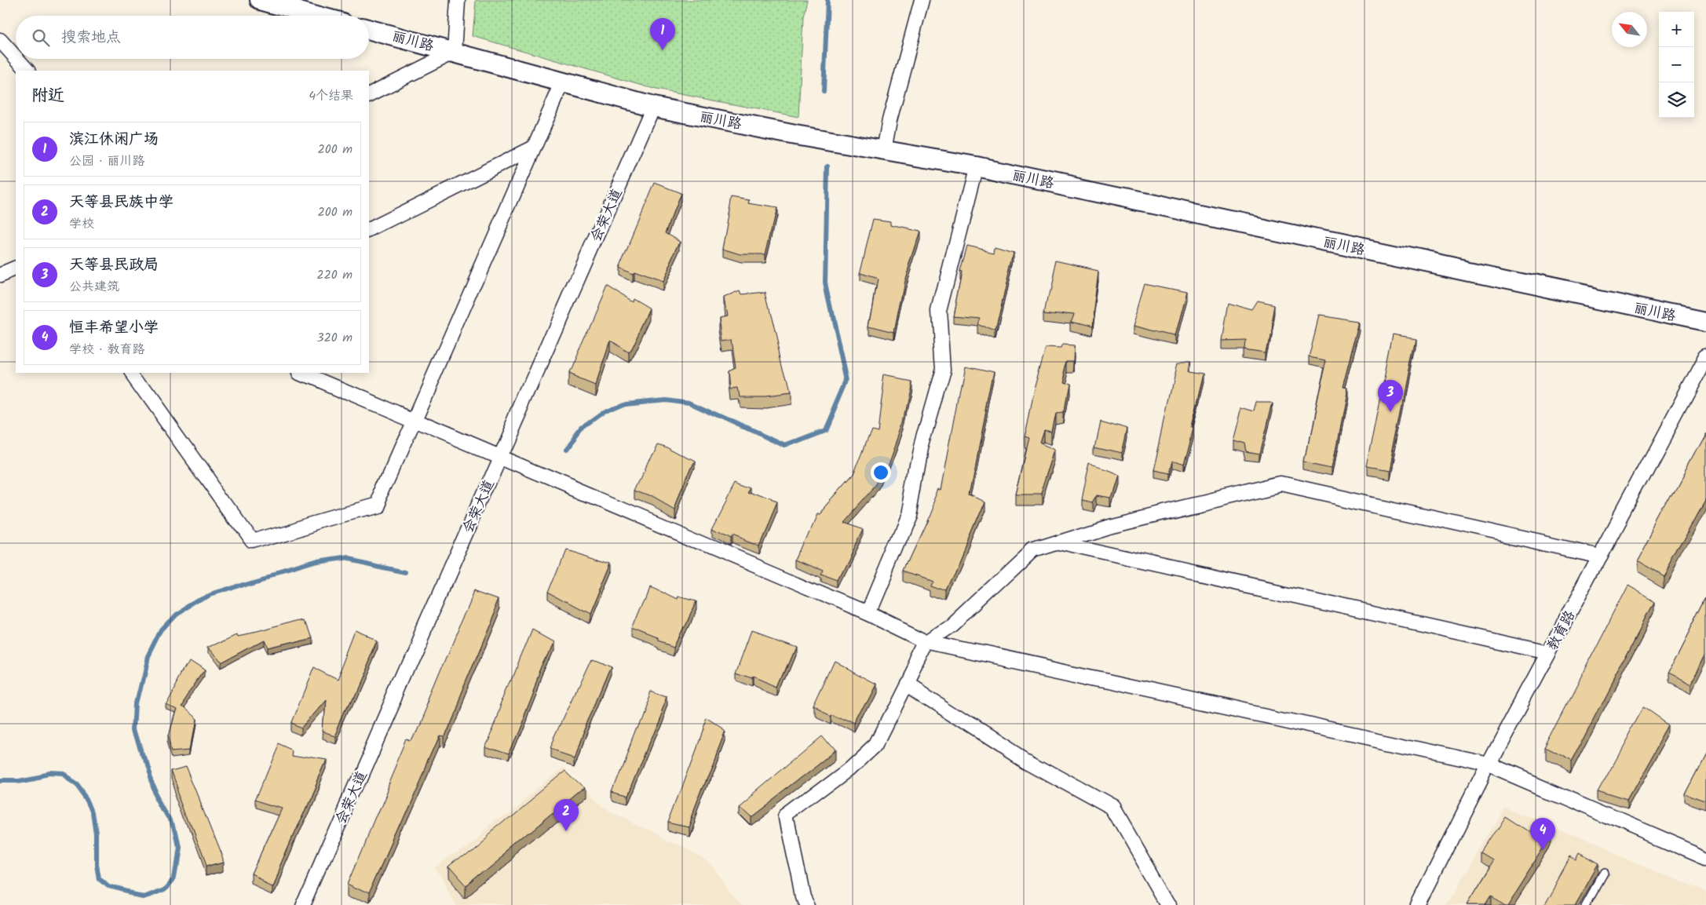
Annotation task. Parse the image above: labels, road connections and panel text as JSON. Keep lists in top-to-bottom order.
{
  "streets": {
    "main road": ["丽川路"],
    "street": ["会荣大道", "教育路"]
  },
  "crossings": [
    ["丽川路", "会荣大道"]
  ],
  "north": "top left",
  "page": {
    "map_buttons": ["+", "−"],
    "search": "搜索地点",
    "pins": [
      "1",
      "3",
      "2",
      "4"
    ],
    "heading": ["附近", "4个结果"],
    "list": [
      {
        "mark": "1",
        "name": "滨江休闲广场",
        "note": "公园 · 丽川路",
        "value": "200 m"
      },
      {
        "mark": "2",
        "name": "天等县民族中学",
        "note": "学校",
        "value": "200 m"
      },
      {
        "mark": "3",
        "name": "天等县民政局",
        "note": "公共建筑",
        "value": "220 m"
      },
      {
        "mark": "4",
        "name": "恒丰希望小学",
        "note": "学校 · 教育路",
        "value": "320 m"
      }
    ]
  }
}
